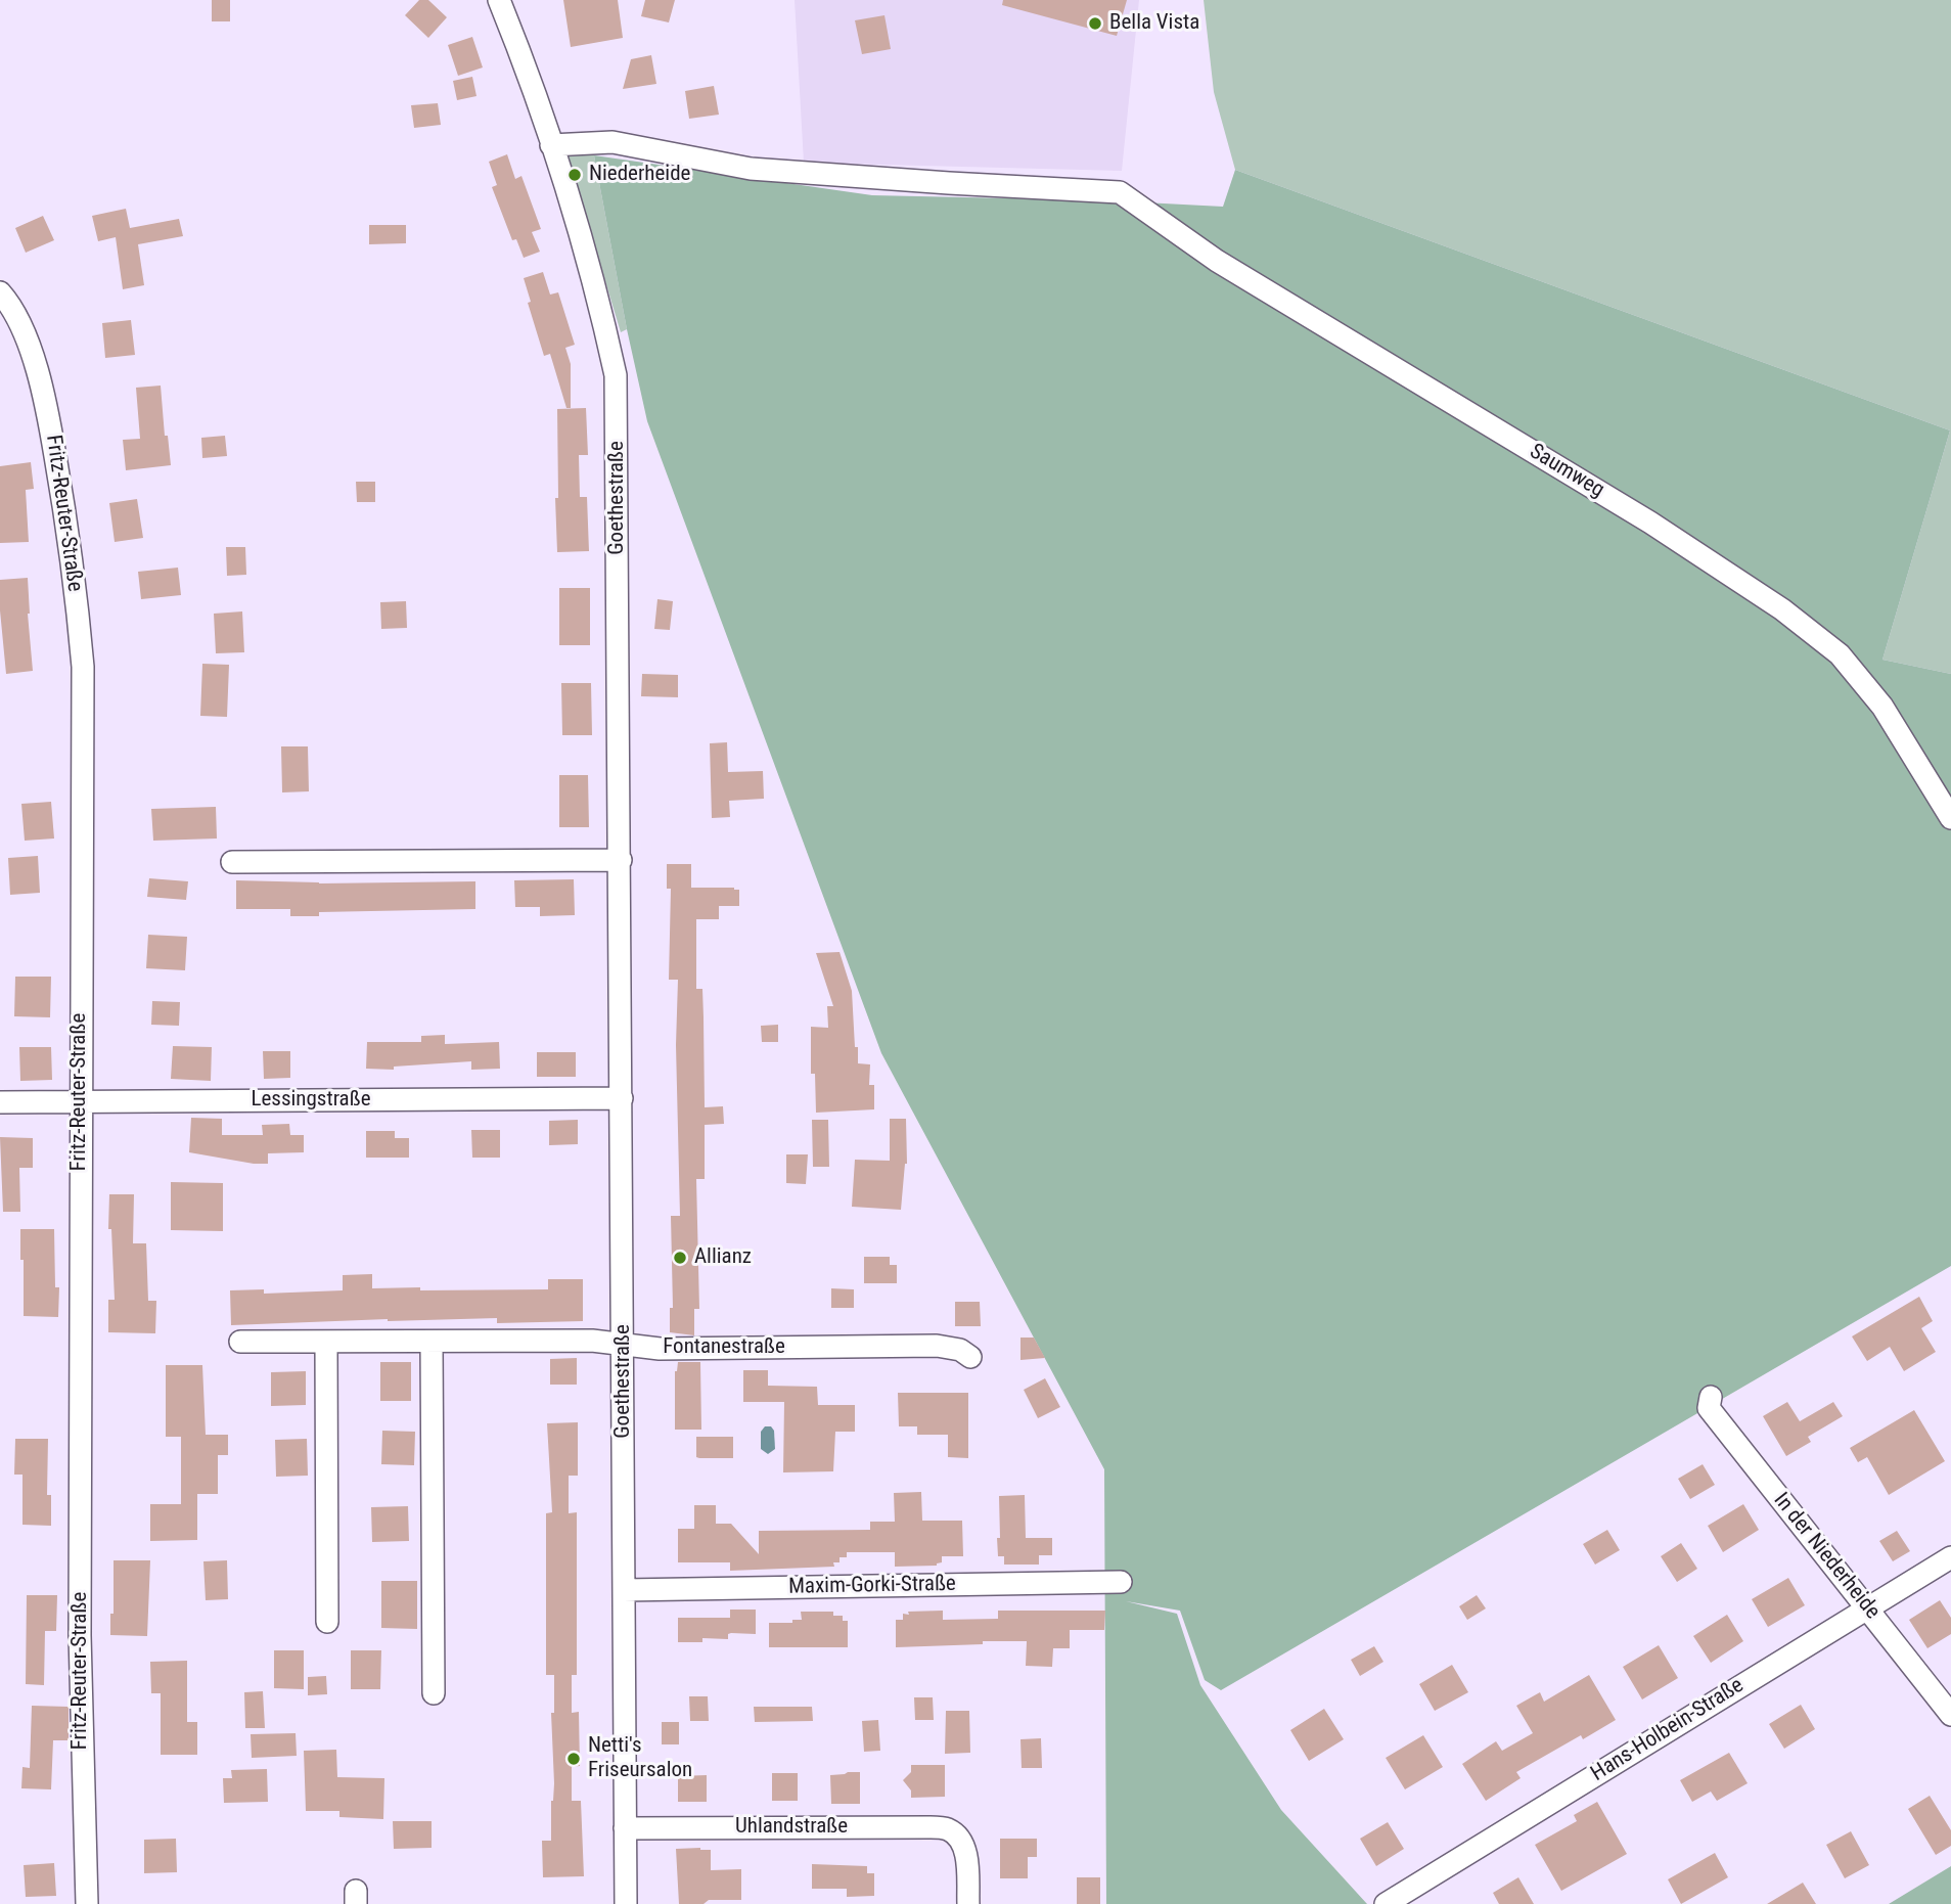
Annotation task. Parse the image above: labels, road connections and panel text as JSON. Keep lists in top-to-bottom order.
{
  "streets": {
    "street": [
      "Saumweg",
      "Goethestraße",
      "Fritz-Reuter-Straße",
      "Lessingstraße",
      "Fontanestraße",
      "In der Niederheide",
      "Maxim-Gorki-Straße",
      "Hans-Holbein-Straße",
      "Uhlandstraße"
    ]
  },
  "crossings": [
    ["Saumweg", "Goethestraße"],
    ["Goethestraße", "Lessingstraße"],
    ["Goethestraße", "Fontanestraße"],
    ["Goethestraße", "Maxim-Gorki-Straße"],
    ["Goethestraße", "Uhlandstraße"],
    ["Fritz-Reuter-Straße", "Lessingstraße"],
    ["In der Niederheide", "Hans-Holbein-Straße"]
  ],
  "places": [
    "Bella Vista",
    "Niederheide",
    "Allianz",
    "Netti's Friseursalon"
  ]
}
